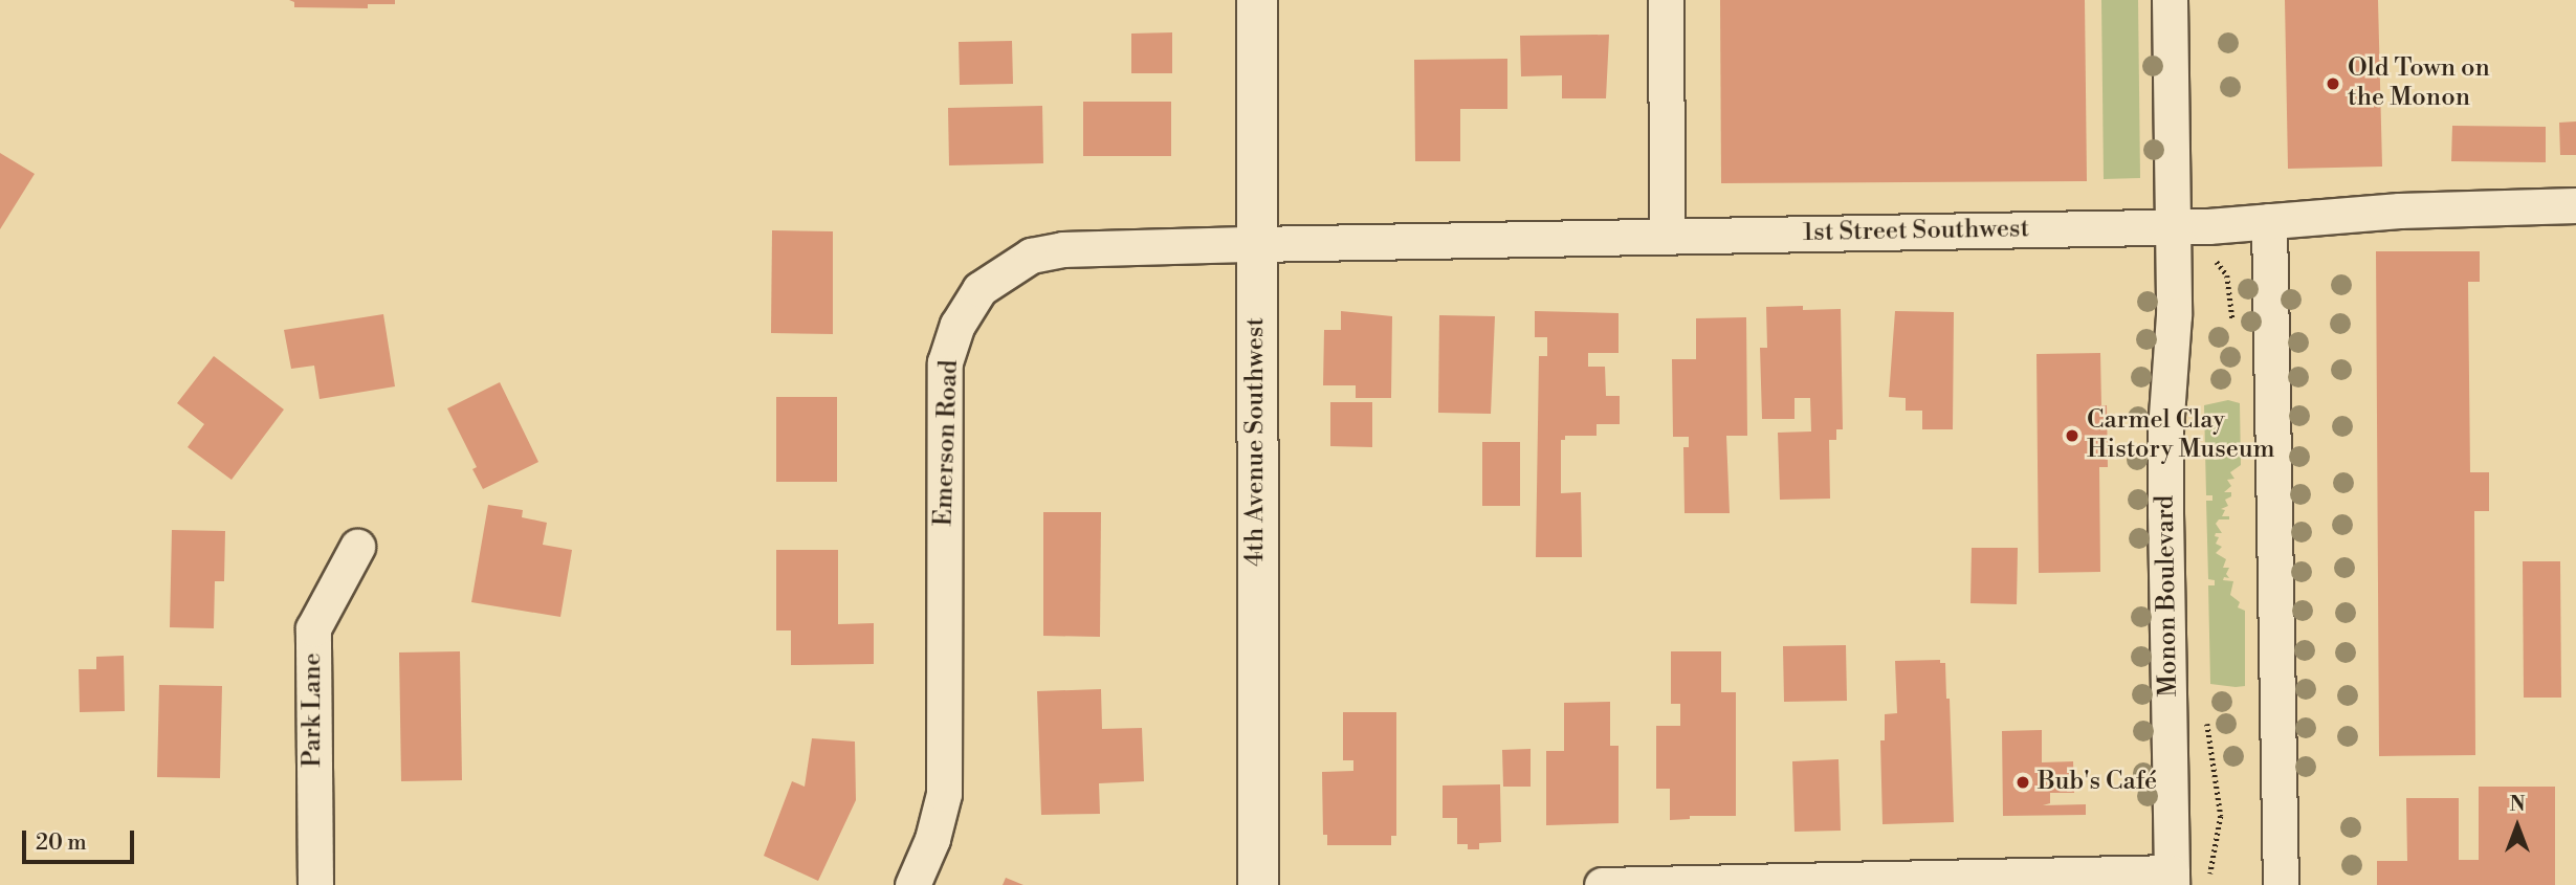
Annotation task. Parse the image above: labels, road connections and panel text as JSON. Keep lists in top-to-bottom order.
{
  "streets": {
    "street": [
      "1st Street Southwest",
      "4th Avenue Southwest",
      "Emerson Road",
      "Monon Boulevard",
      "Park Lane"
    ]
  },
  "crossings": [
    ["1st Street Southwest", "4th Avenue Southwest"],
    ["1st Street Southwest", "Emerson Road"],
    ["1st Street Southwest", "Monon Boulevard"],
    ["4th Avenue Southwest", "Emerson Road"]
  ],
  "places": ["Old Town on the Monon", "Carmel Clay History Museum", "Bub's Café"],
  "scale_bar": "20 m",
  "north": "top"
}
